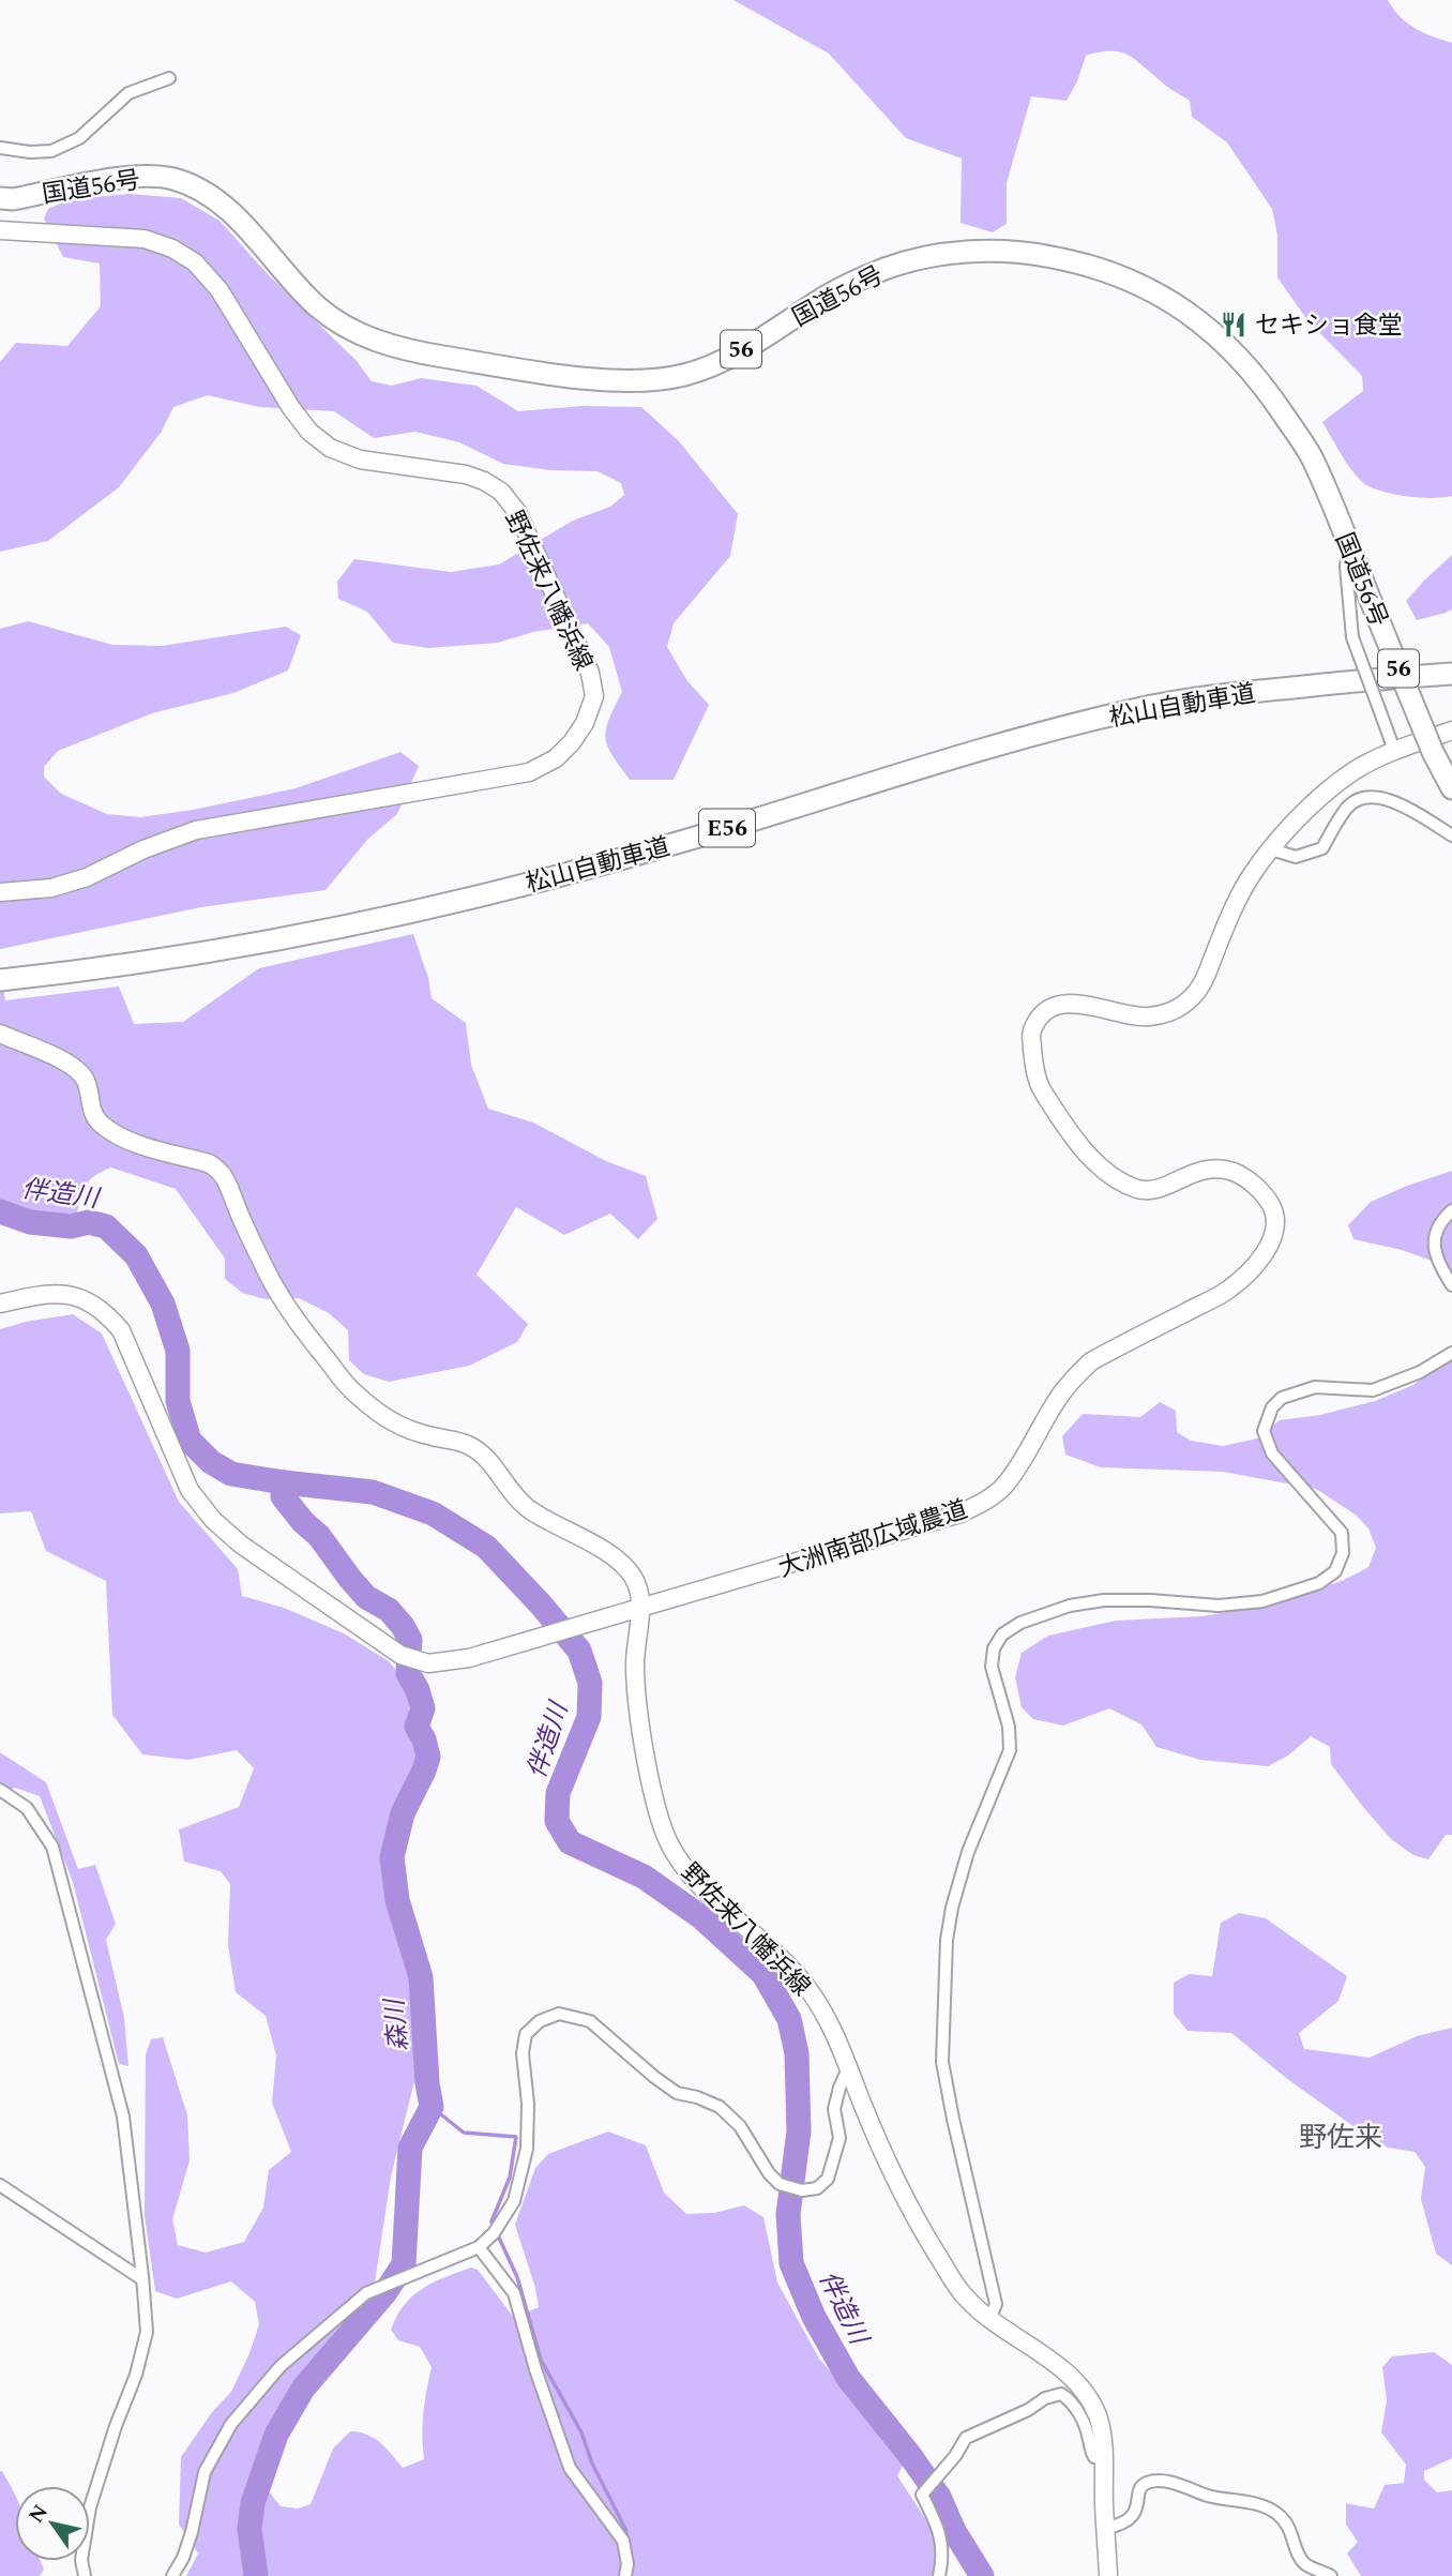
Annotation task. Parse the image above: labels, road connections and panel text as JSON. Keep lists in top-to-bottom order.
{
  "streets": {
    "highway": [
      "国道56号",
      "56",
      "松山自動車道",
      "E56"
    ],
    "main road": ["野佐来八幡浜線", "大洲南部広域農道"]
  },
  "crossings": [
    ["野佐来八幡浜線", "大洲南部広域農道"]
  ],
  "districts": ["野佐来"],
  "water": ["伴造川", "森川"],
  "places": {
    "restaurant": ["セキショ食堂"]
  },
  "north": "top left"
}
